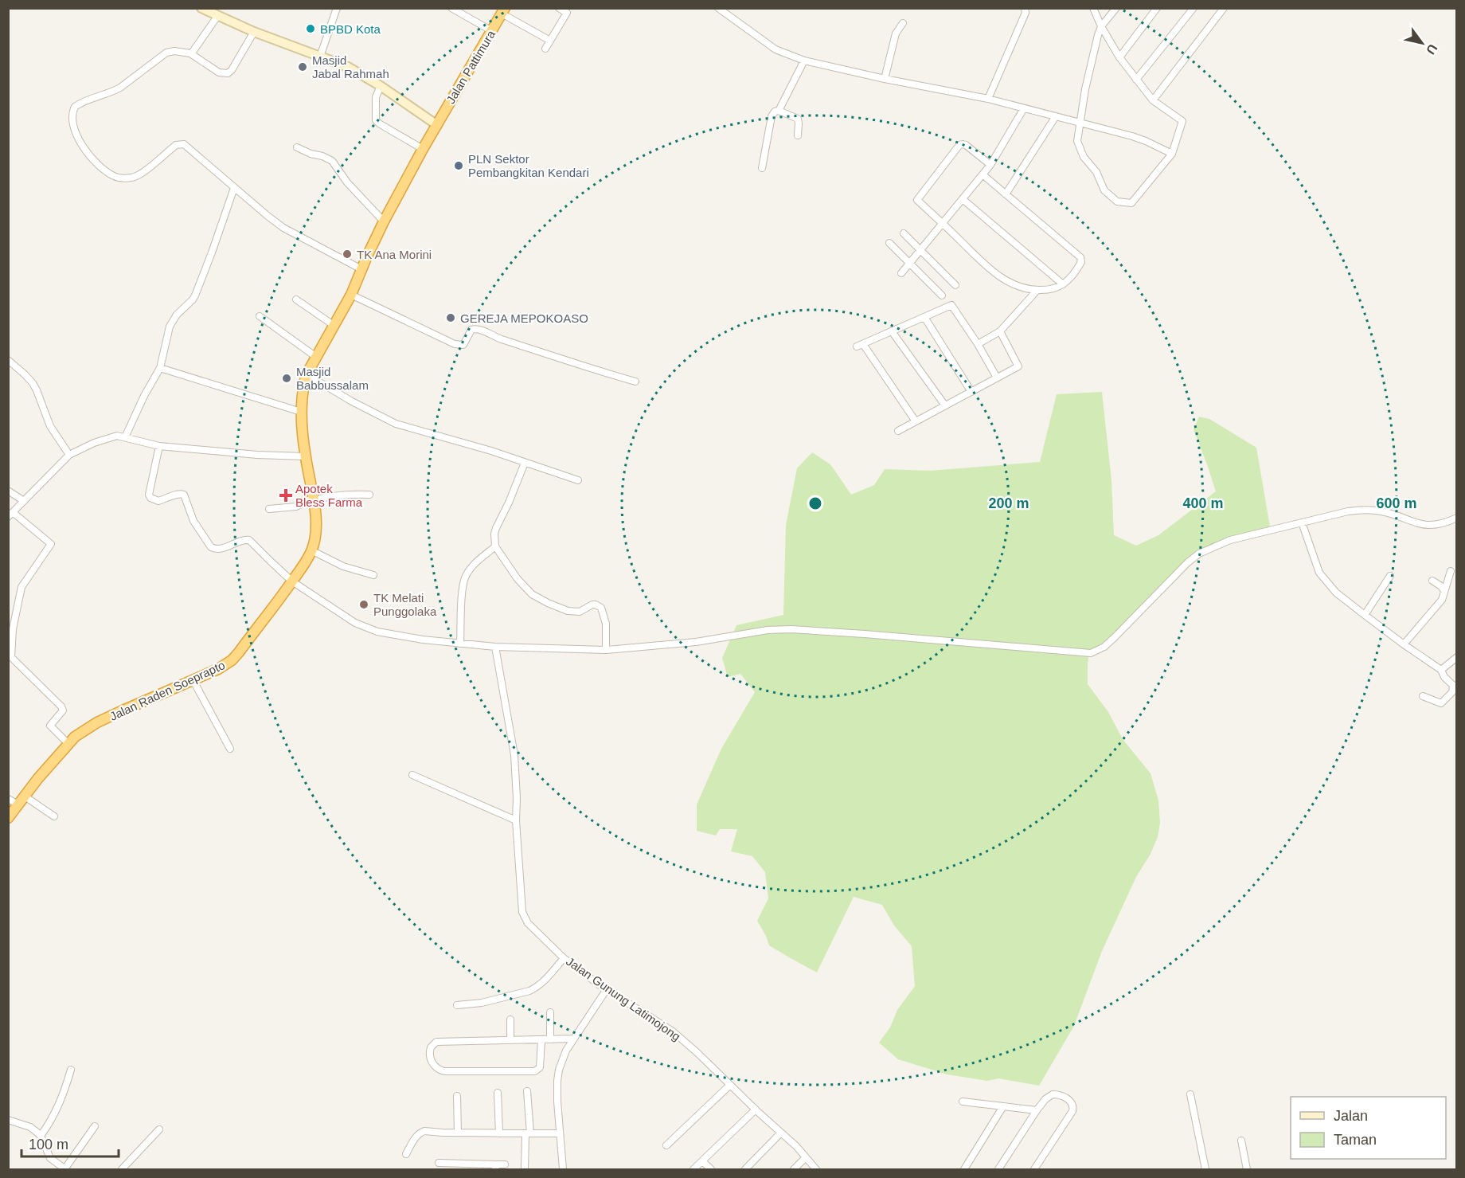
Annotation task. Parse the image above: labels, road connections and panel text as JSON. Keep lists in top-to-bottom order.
{
  "streets": {
    "highway": ["Jalan Pattimura", "Jalan Raden Soeprapto"],
    "street": ["Jalan Gunung Latimojong"]
  },
  "crossings": [
    ["Jalan Pattimura", "Jalan Raden Soeprapto"]
  ],
  "places": {
    "other": [
      "BPBD Kota",
      "Masjid Jabal Rahmah",
      "PLN Sektor Pembangkitan Kendari",
      "TK Ana Morini",
      "GEREJA MEPOKOASO",
      "Masjid Babbussalam",
      "TK Melati Punggolaka"
    ],
    "health": ["Apotek Bless Farma"]
  },
  "legend": ["Jalan", "Taman"],
  "scale_bar": "100 m",
  "north": "bottom right",
  "rings": ["200 m", "400 m", "600 m"]
}
